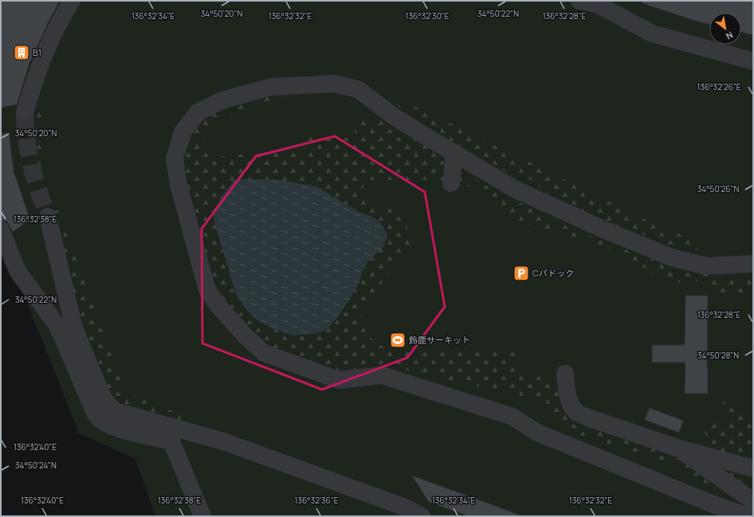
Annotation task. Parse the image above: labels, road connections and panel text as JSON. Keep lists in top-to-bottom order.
{
  "places": {
    "building": ["B1"],
    "parking": ["Cパドック"],
    "sports": ["鈴鹿サーキット"]
  },
  "north": "bottom right",
  "coordinates": [
    "34°50'22\"N",
    "34°50'20\"N",
    "136°32'34\"E",
    "136°32'32\"E",
    "136°32'30\"E",
    "136°32'28\"E",
    "136°32'26\"E",
    "34°50'26\"N",
    "136°32'38\"E",
    "34°50'28\"N",
    "136°32'40\"E",
    "34°50'24\"N",
    "136°32'36\"E"
  ]
}
